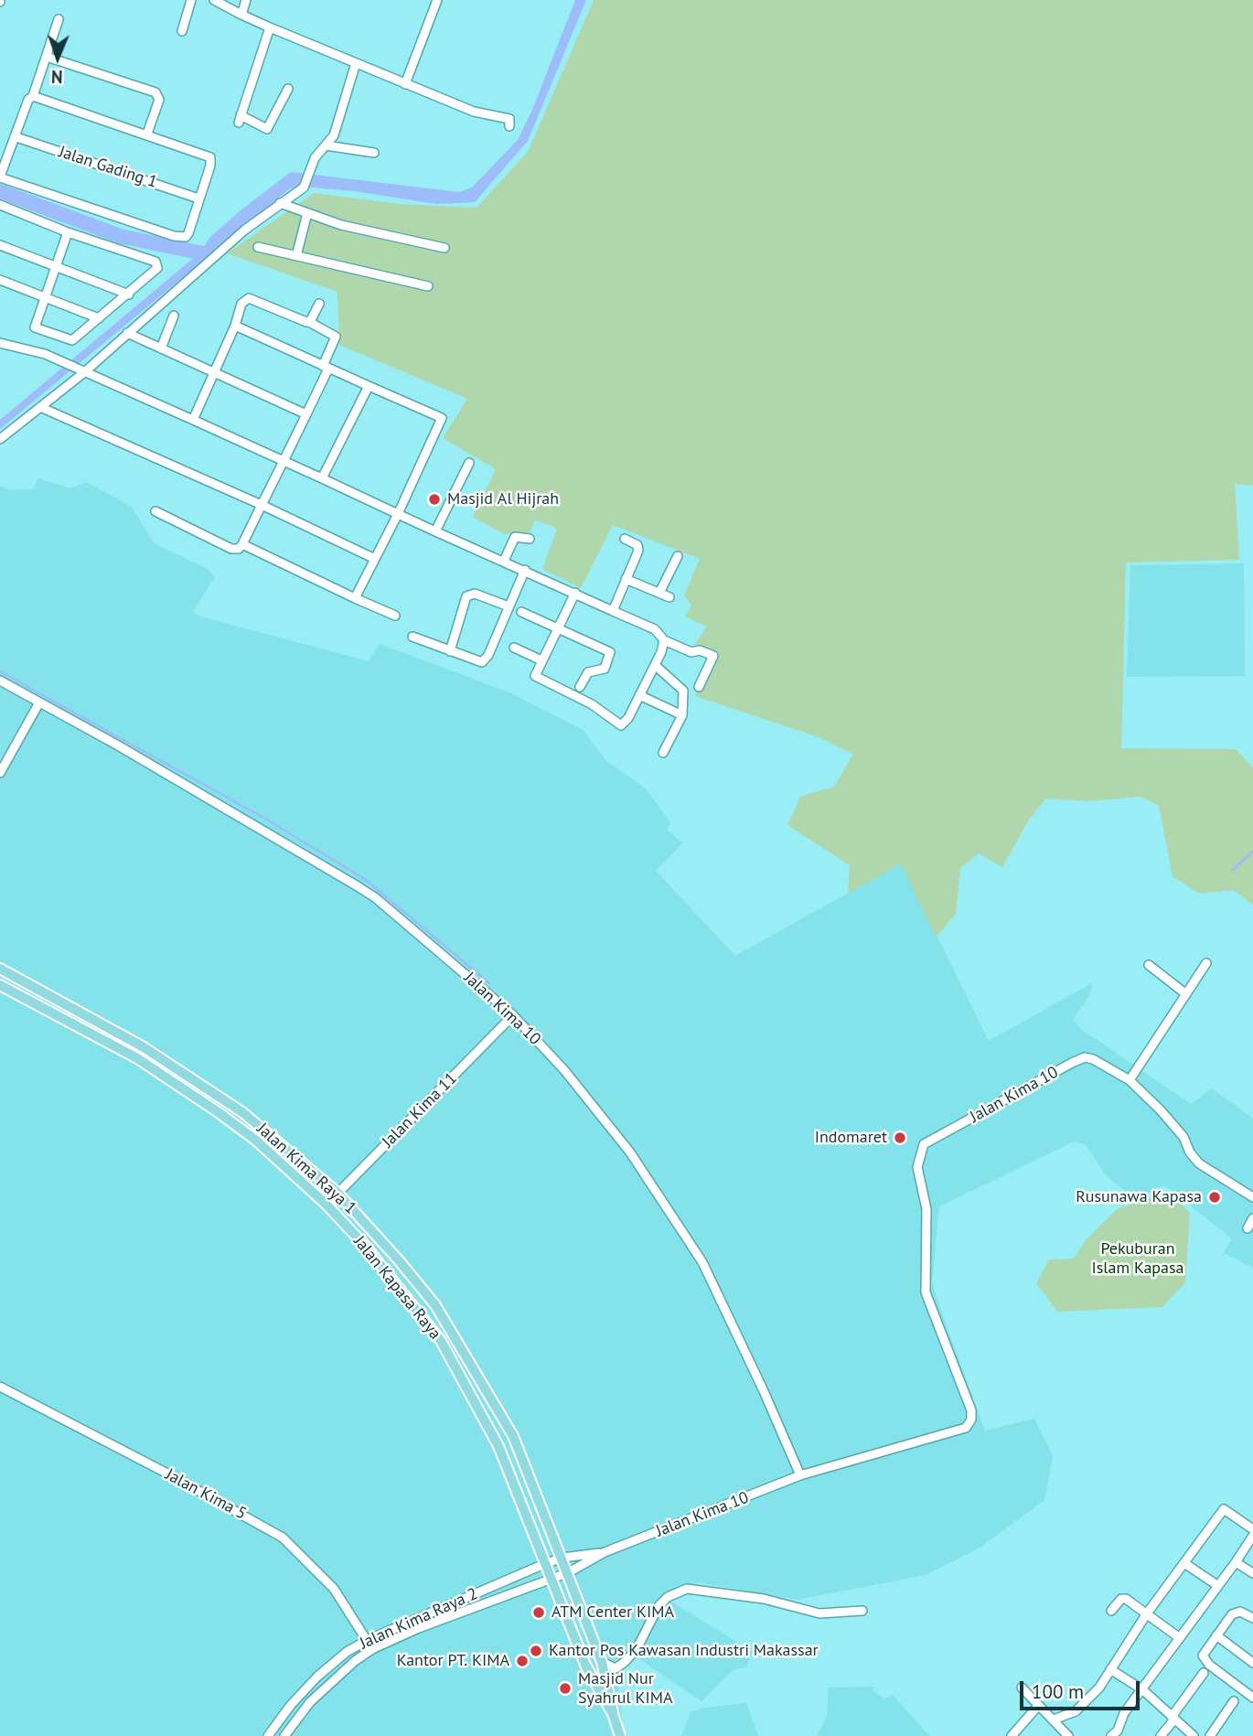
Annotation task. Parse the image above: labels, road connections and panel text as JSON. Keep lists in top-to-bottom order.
{
  "streets": {
    "main road": ["Jalan Kima Raya 1", "Jalan Kapasa Raya"],
    "street": [
      "Jalan Gading 1",
      "Jalan Kima 10",
      "Jalan Kima 11",
      "Jalan Kima 5",
      "Jalan Kima Raya 2"
    ]
  },
  "crossings": [
    ["Jalan Kima 10", "Jalan Kima 11"],
    ["Jalan Kima 10", "Jalan Kima Raya 1"],
    ["Jalan Kima 10", "Jalan Kima Raya 2"],
    ["Jalan Kima 11", "Jalan Kima Raya 1"],
    ["Jalan Kima 11", "Jalan Kapasa Raya"],
    ["Jalan Kima Raya 1", "Jalan Kapasa Raya"],
    ["Jalan Kima Raya 1", "Jalan Kima Raya 2"],
    ["Jalan Kapasa Raya", "Jalan Kima Raya 2"],
    ["Jalan Kima 5", "Jalan Kima Raya 2"]
  ],
  "parks": ["Pekuburan Islam Kapasa"],
  "places": [
    "Masjid Al Hijrah",
    "Indomaret",
    "Rusunawa Kapasa",
    "ATM Center KIMA",
    "Kantor Pos Kawasan Industri Makassar",
    "Kantor PT. KIMA",
    "Masjid Nur Syahrul KIMA"
  ],
  "scale_bar": "100 m",
  "north": "bottom"
}
